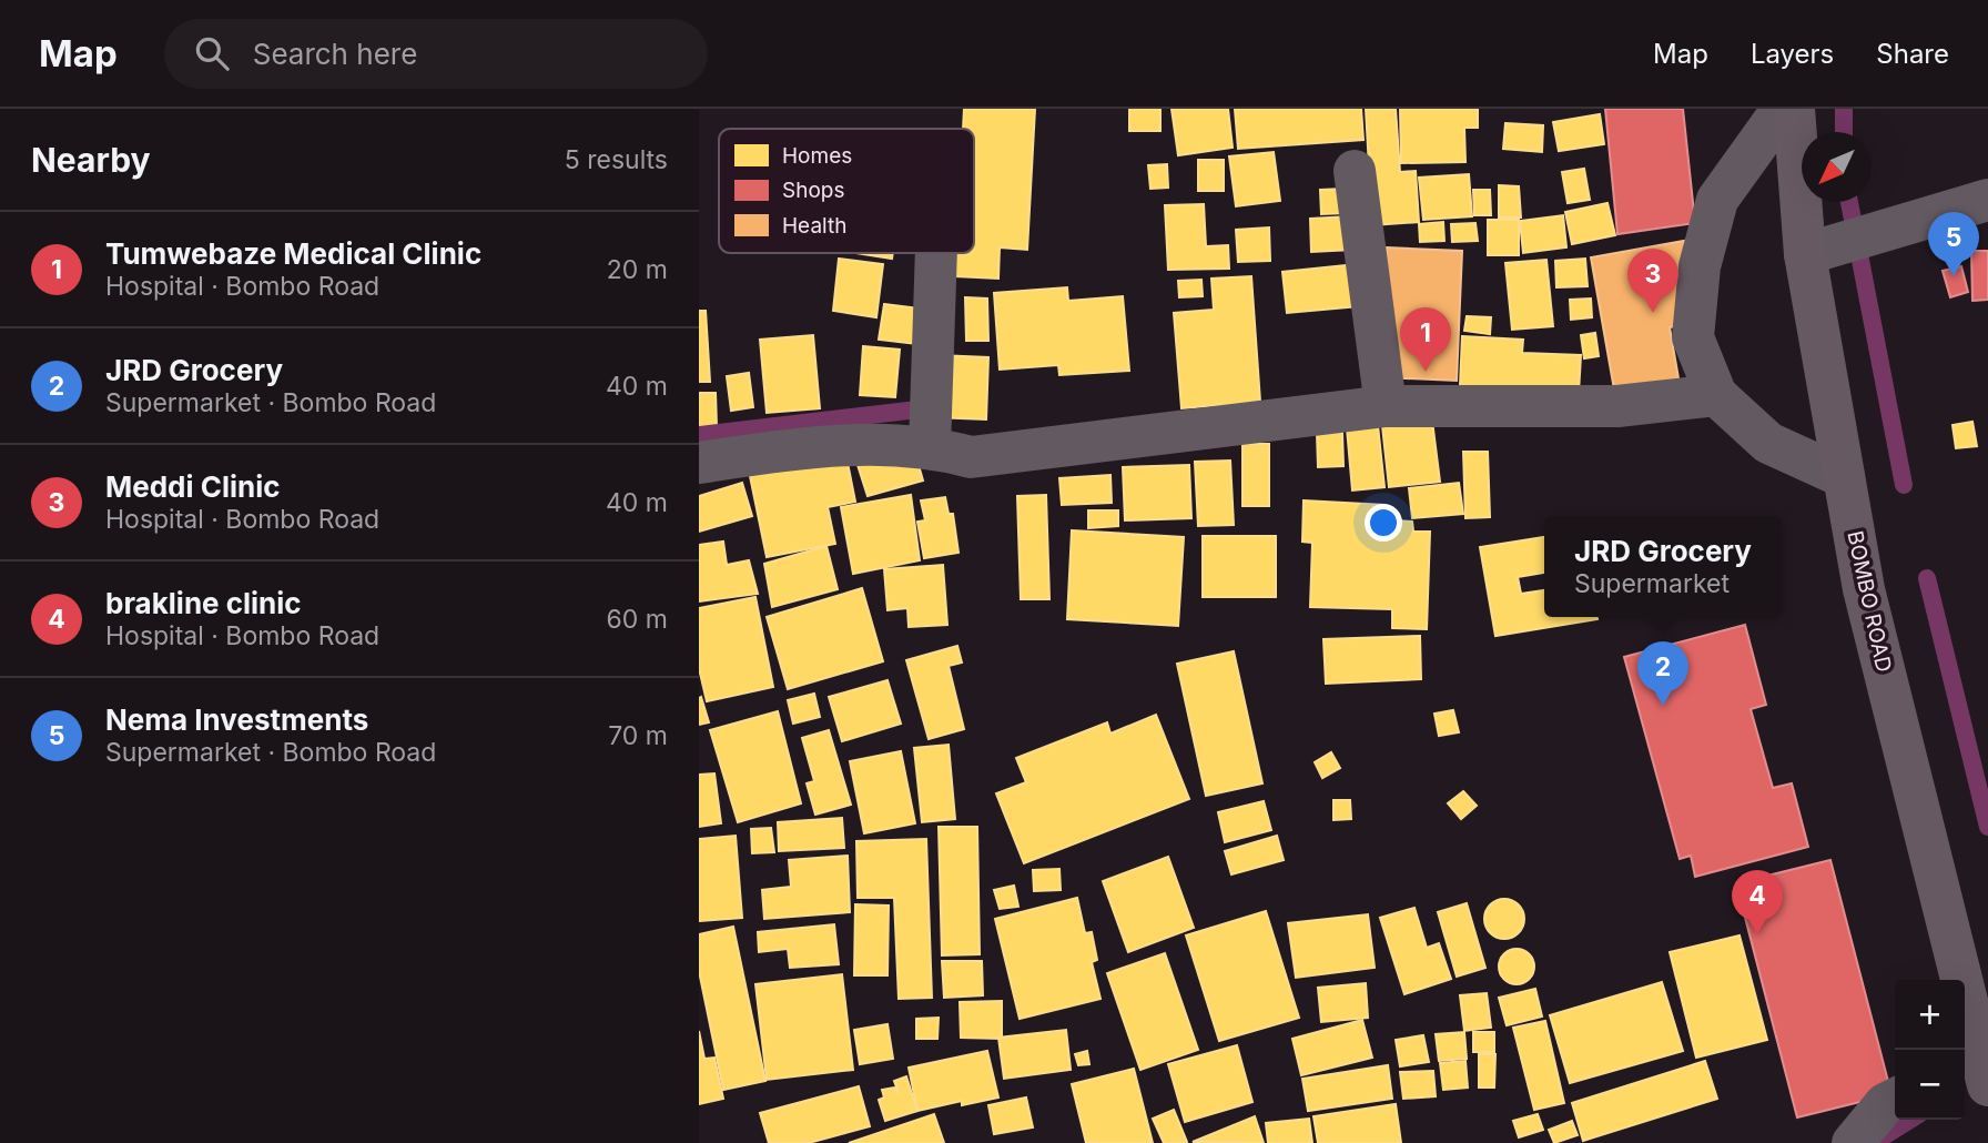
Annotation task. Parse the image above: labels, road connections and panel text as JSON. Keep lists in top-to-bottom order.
{
  "streets": {
    "main road": ["BOMBO ROAD"]
  },
  "legend": ["Homes", "Shops", "Health"],
  "north": "bottom left",
  "page": {
    "header": "Map",
    "search": "Search here",
    "nav": ["Map", "Layers", "Share"],
    "heading": ["Nearby", "5 results"],
    "list": [
      {
        "mark": "1",
        "name": "Tumwebaze Medical Clinic",
        "note": "Hospital · Bombo Road",
        "value": "20 m"
      },
      {
        "mark": "2",
        "name": "JRD Grocery",
        "note": "Supermarket · Bombo Road",
        "value": "40 m"
      },
      {
        "mark": "3",
        "name": "Meddi Clinic",
        "note": "Hospital · Bombo Road",
        "value": "40 m"
      },
      {
        "mark": "4",
        "name": "brakline clinic",
        "note": "Hospital · Bombo Road",
        "value": "60 m"
      },
      {
        "mark": "5",
        "name": "Nema Investments",
        "note": "Supermarket · Bombo Road",
        "value": "70 m"
      }
    ],
    "pins": [
      "5",
      "3",
      "1",
      "2",
      "4"
    ],
    "popup": ["JRD Grocery", "Supermarket"],
    "map_buttons": ["+", "−"]
  }
}
